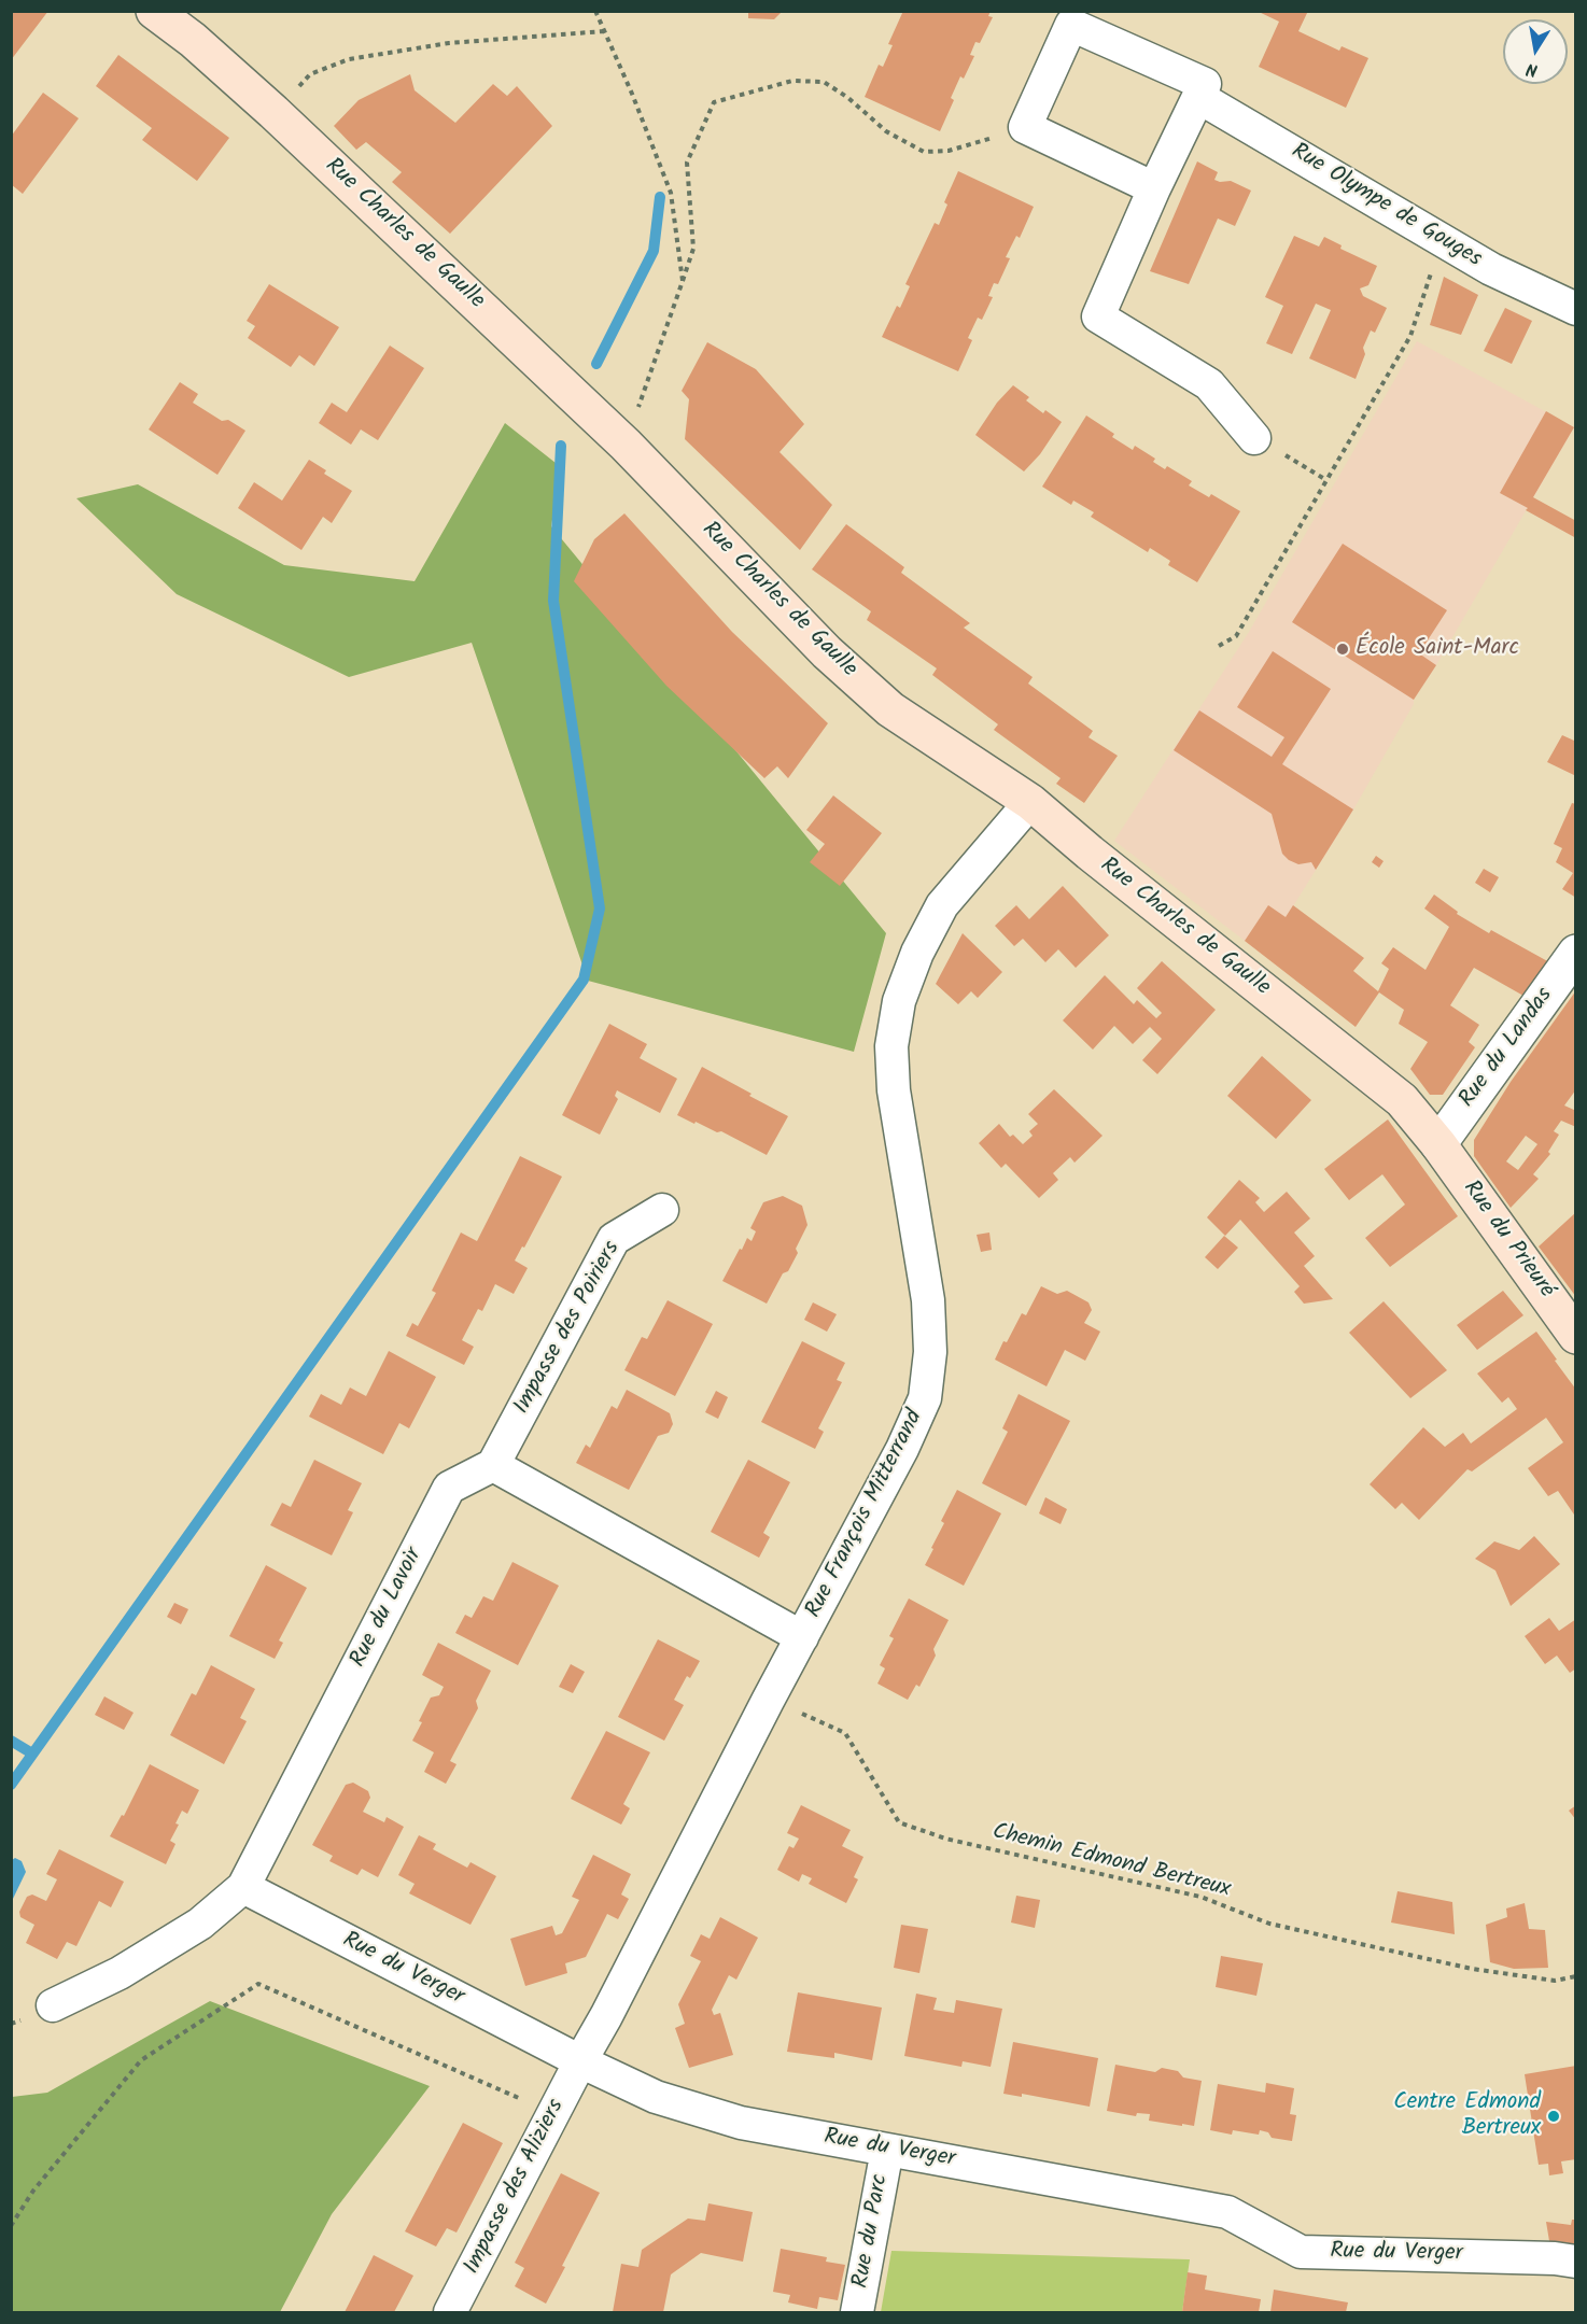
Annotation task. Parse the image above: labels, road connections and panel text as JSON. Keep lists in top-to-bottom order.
{
  "streets": {
    "main road": ["Rue Charles de Gaulle", "Rue du Prieuré"],
    "street": [
      "Rue Olympe de Gouges",
      "Rue du Landas",
      "Impasse des Poiriers",
      "Rue François Mitterrand",
      "Rue du Lavoir",
      "Rue du Verger",
      "Impasse des Aliziers",
      "Rue du Parc"
    ],
    "path": ["Chemin Edmond Bertreux"]
  },
  "crossings": [
    ["Rue Charles de Gaulle", "Rue du Landas"],
    ["Rue Charles de Gaulle", "Rue du Prieuré"],
    ["Rue Charles de Gaulle", "Rue François Mitterrand"],
    ["Rue du Landas", "Rue du Prieuré"],
    ["Impasse des Poiriers", "Rue du Lavoir"],
    ["Rue François Mitterrand", "Chemin Edmond Bertreux"],
    ["Rue François Mitterrand", "Rue du Verger"],
    ["Rue François Mitterrand", "Impasse des Aliziers"],
    ["Rue du Lavoir", "Rue du Verger"],
    ["Rue du Verger", "Impasse des Aliziers"],
    ["Rue du Verger", "Rue du Parc"]
  ],
  "places": ["École Saint-Marc", "Centre Edmond Bertreux"],
  "north": "bottom"
}
